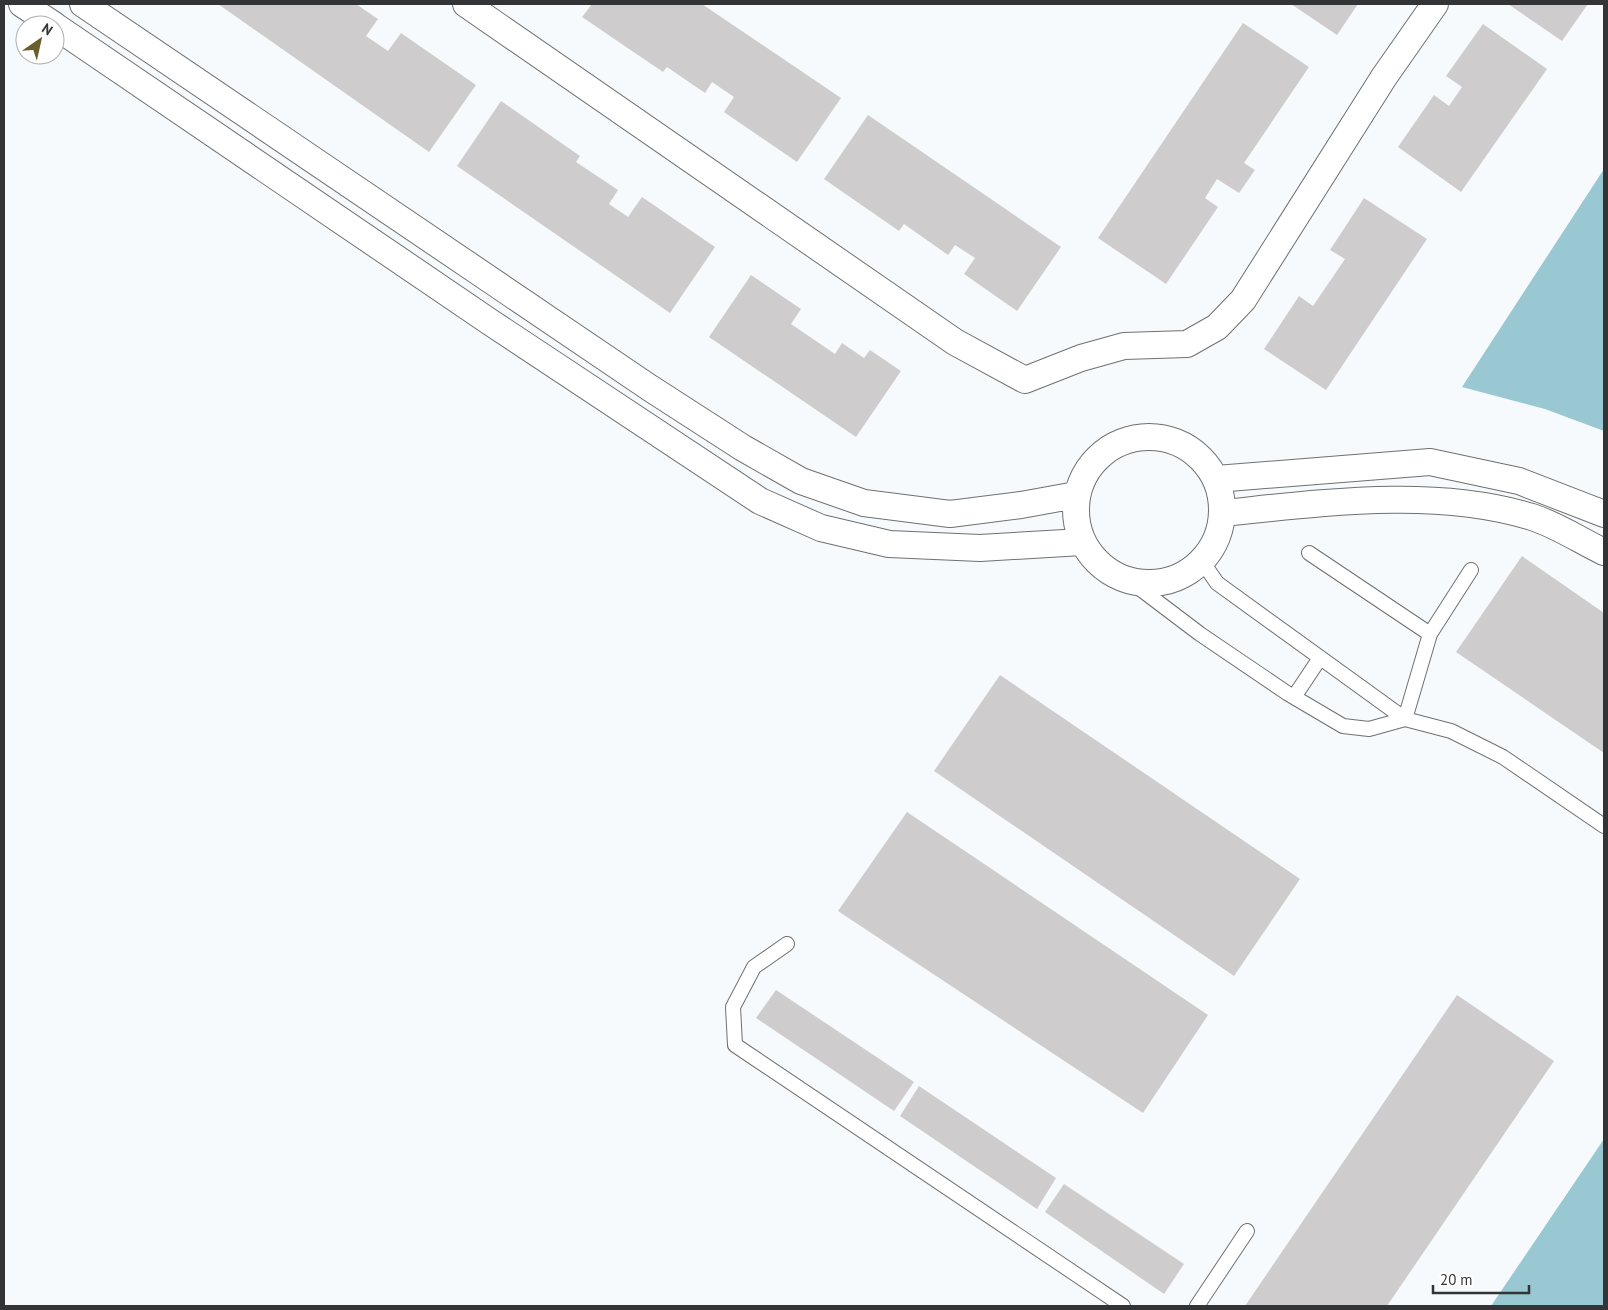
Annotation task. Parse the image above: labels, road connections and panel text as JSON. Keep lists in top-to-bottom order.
{
  "scale_bar": "20 m",
  "north": "top right"
}
